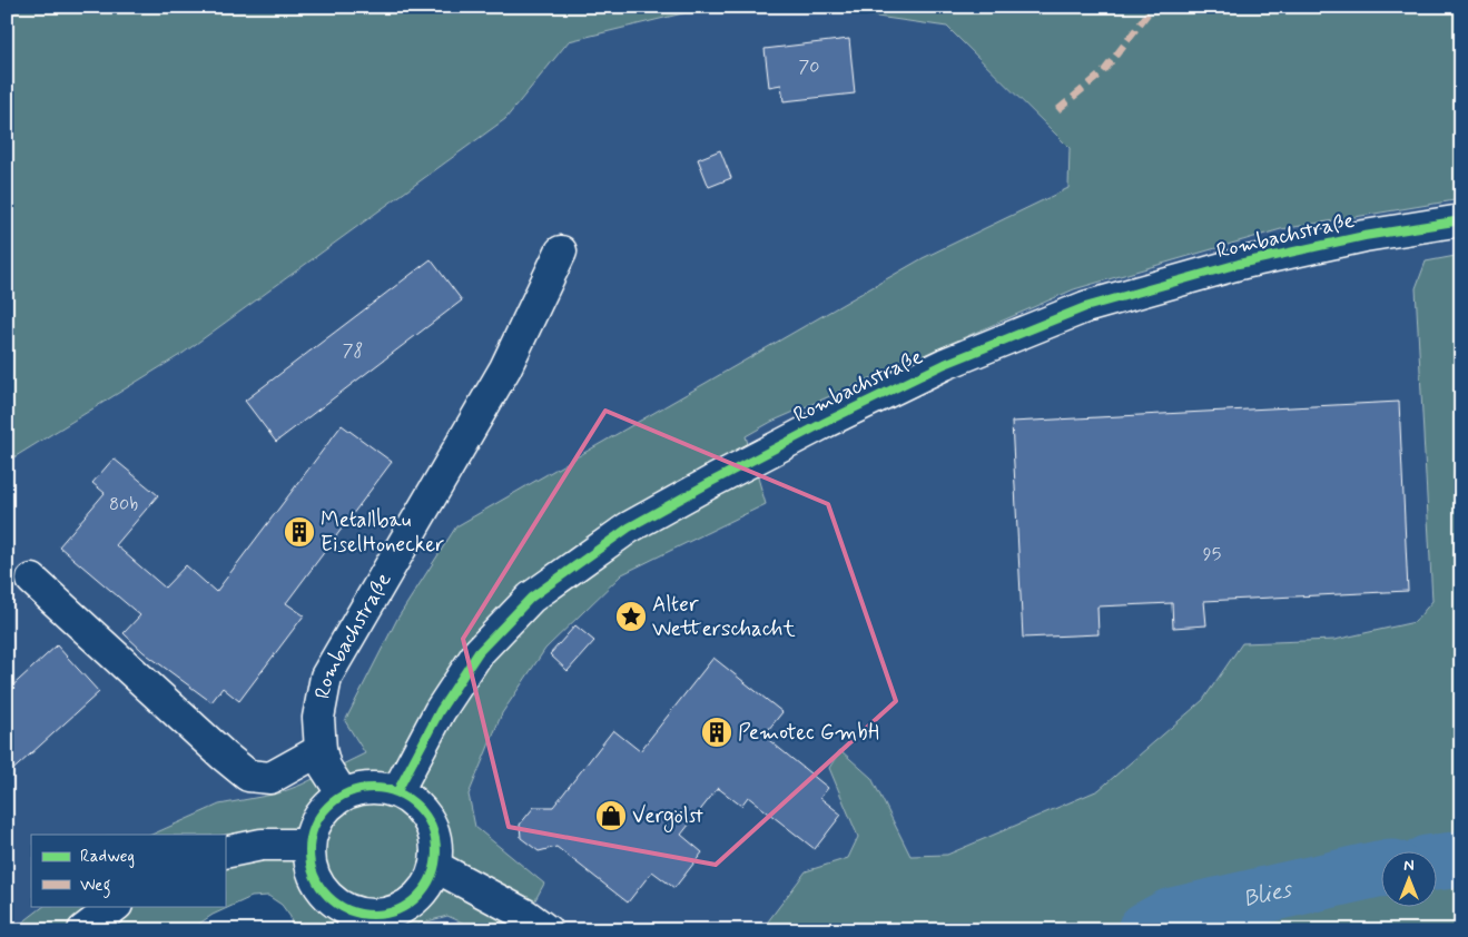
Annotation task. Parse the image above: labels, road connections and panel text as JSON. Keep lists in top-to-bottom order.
{
  "streets": {
    "street": ["Rombachstraße"]
  },
  "water": ["Blies"],
  "places": {
    "building": ["Metallbau EiselHonecker", "Pemotec GmbH"],
    "place": ["Alter Wetterschacht"],
    "shop": ["Vergölst"]
  },
  "house_numbers": [
    "70",
    "78",
    "80b",
    "95"
  ],
  "legend": ["Radweg", "Weg"],
  "north": "top"
}
